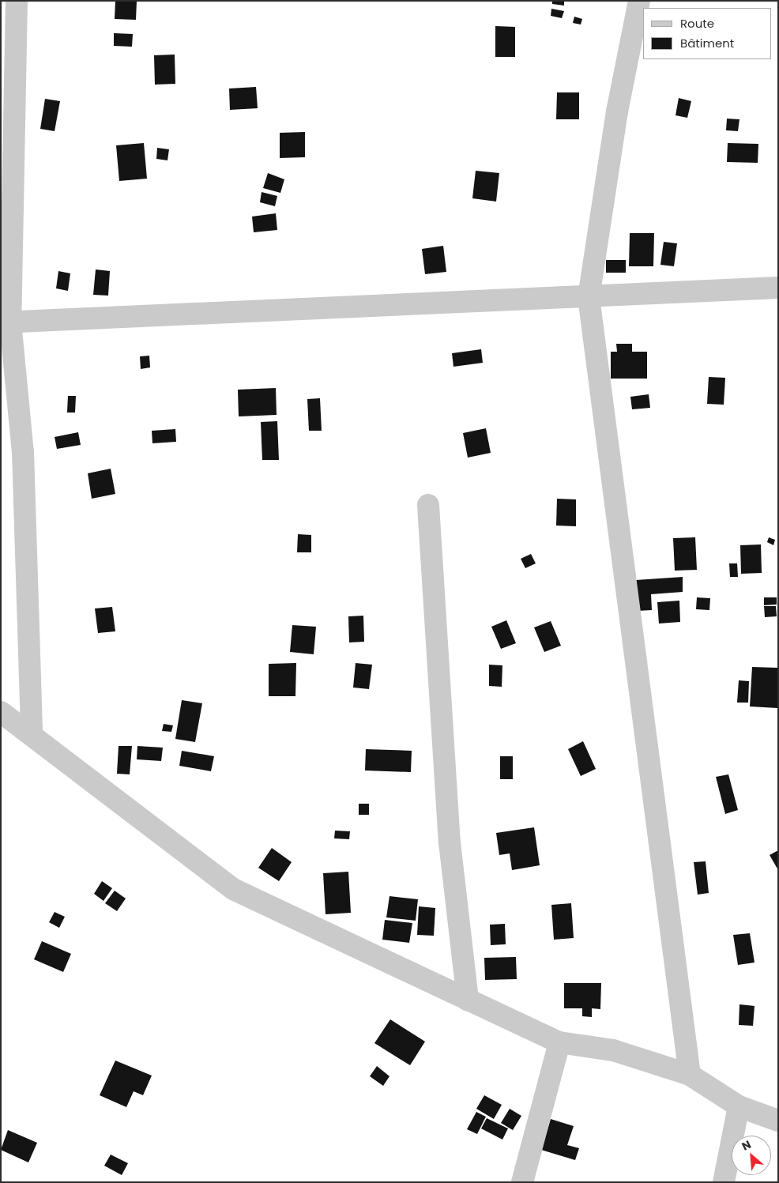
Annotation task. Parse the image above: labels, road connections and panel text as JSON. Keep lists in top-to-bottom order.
{
  "legend": ["Route", "Bâtiment"],
  "north": "top left"
}
